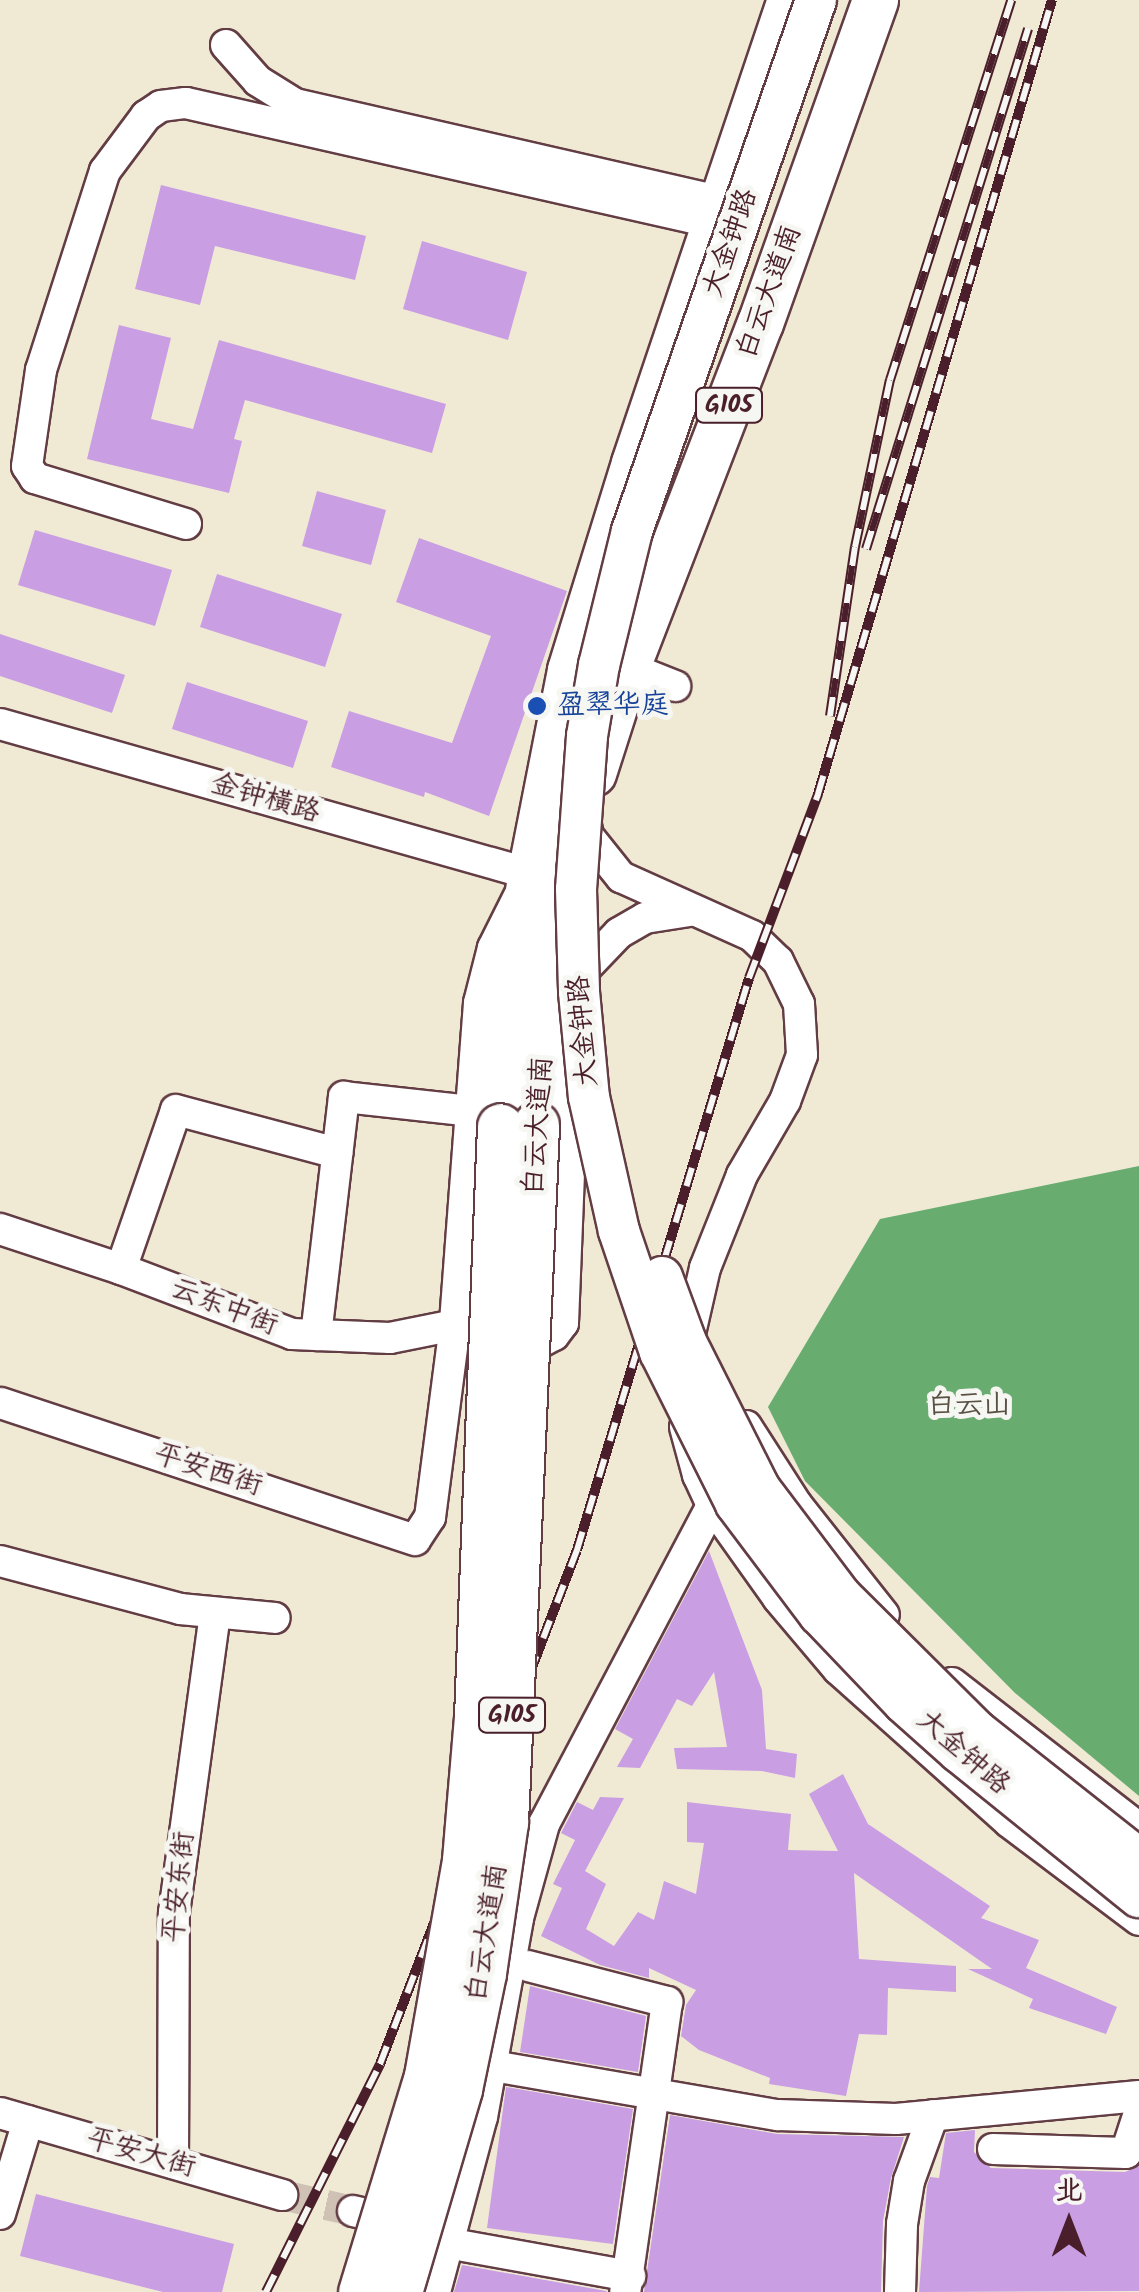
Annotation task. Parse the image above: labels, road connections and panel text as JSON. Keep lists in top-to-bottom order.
{
  "streets": {
    "highway": ["白云大道南", "G105"],
    "main road": ["大金钟路"],
    "street": [
      "金钟横路",
      "云东中街",
      "平安西街",
      "平安东街",
      "平安大街"
    ]
  },
  "crossings": [
    ["白云大道南", "金钟横路"],
    ["云东中街", "平安西街"],
    ["平安东街", "平安大街"]
  ],
  "parks": ["白云山"],
  "places": ["盈翠华庭"],
  "north": "top"
}
